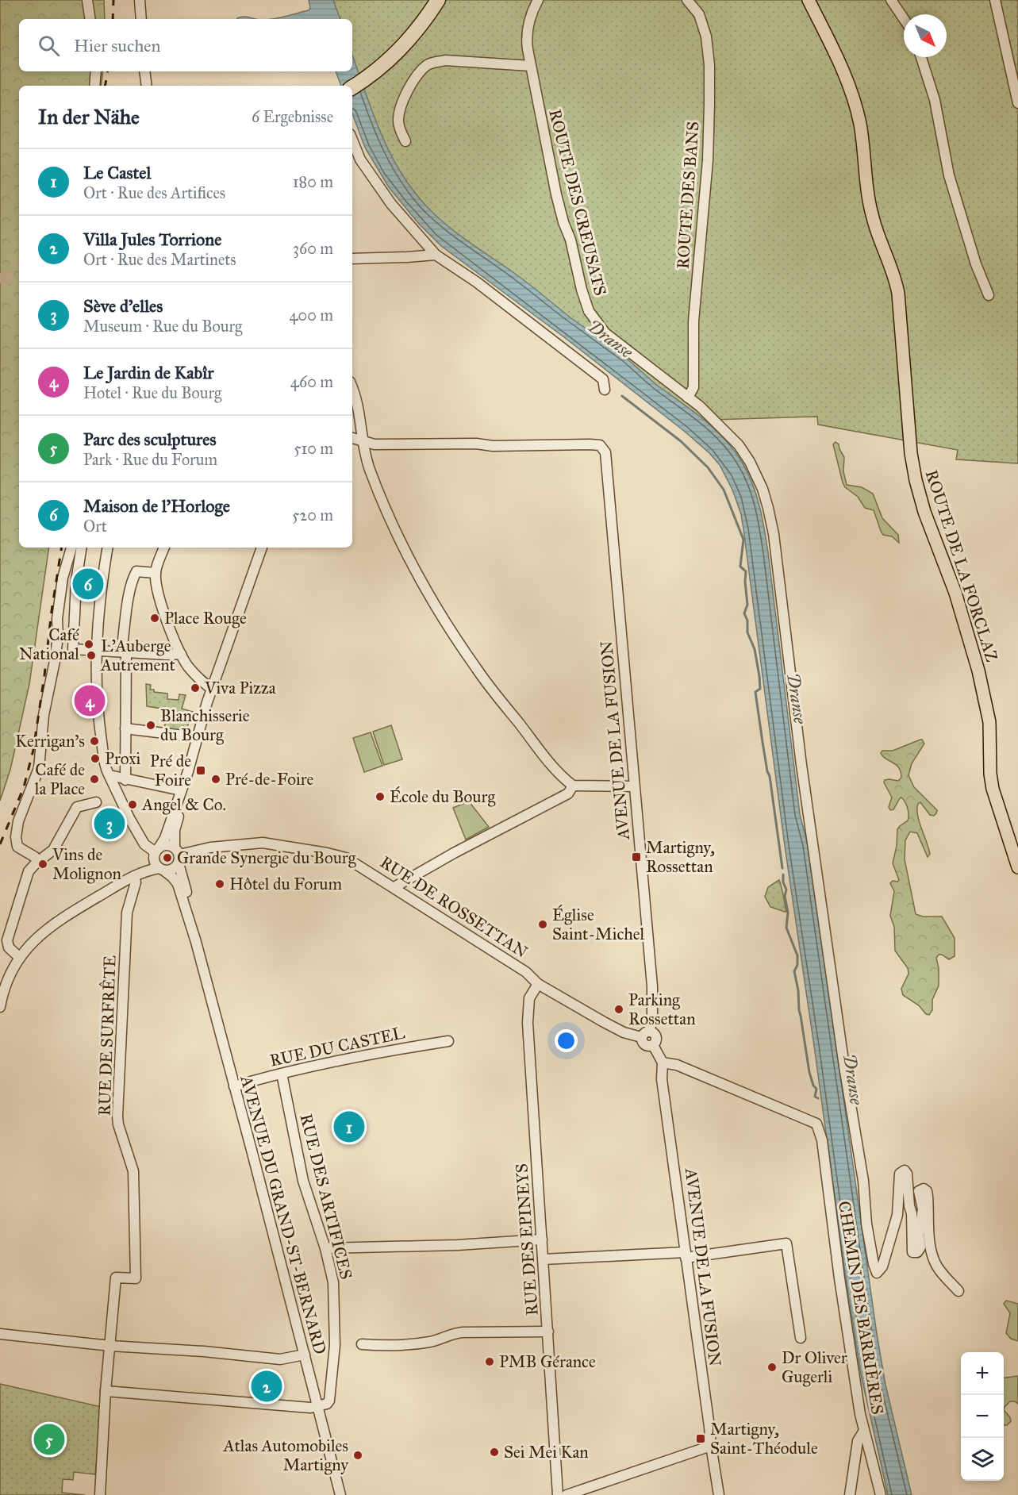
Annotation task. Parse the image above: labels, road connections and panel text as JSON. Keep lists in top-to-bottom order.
{
  "streets": {
    "main road": ["ROUTE DE LA FORCLAZ"],
    "street": [
      "ROUTE DES BANS",
      "ROUTE DES CREUSATS",
      "AVENUE DE LA FUSION",
      "RUE DE ROSSETTAN",
      "RUE DE SURFRÊTE",
      "RUE DU CASTEL",
      "RUE DES ARTIFICES",
      "AVENUE DU GRAND-ST-BERNARD",
      "RUE DES EPINEYS",
      "CHEMIN DES BARRIÈRES"
    ]
  },
  "crossings": [
    ["ROUTE DES BANS", "ROUTE DES CREUSATS"],
    ["AVENUE DE LA FUSION", "RUE DE ROSSETTAN"],
    ["AVENUE DE LA FUSION", "CHEMIN DES BARRIÈRES"],
    ["RUE DE ROSSETTAN", "AVENUE DU GRAND-ST-BERNARD"],
    ["RUE DE ROSSETTAN", "RUE DES EPINEYS"],
    ["RUE DE SURFRÊTE", "AVENUE DU GRAND-ST-BERNARD"],
    ["RUE DU CASTEL", "RUE DES ARTIFICES"],
    ["RUE DU CASTEL", "AVENUE DU GRAND-ST-BERNARD"],
    ["RUE DES ARTIFICES", "AVENUE DU GRAND-ST-BERNARD"]
  ],
  "water": ["Dranse"],
  "places": {
    "other": [
      "Place Rouge",
      "Café National",
      "L'Auberge Autrement",
      "Viva Pizza",
      "Blanchisserie du Bourg",
      "Kerrigan's",
      "Proxi",
      "Café de la Place",
      "Pré-de-Foire",
      "École du Bourg",
      "Angel & Co.",
      "Grande Synergie du Bourg",
      "Vins de Molignon",
      "Hôtel du Forum",
      "Église Saint-Michel",
      "Parking Rossettan",
      "PMB Gérance",
      "Dr Oliver Gugerli",
      "Sei Mei Kan",
      "Atlas Automobiles Martigny"
    ],
    "transit": ["Pré de Foire", "Martigny, Rossettan", "Martigny, Saint-Théodule"]
  },
  "north": "bottom right",
  "page": {
    "search": "Hier suchen",
    "heading": ["In der Nähe", "6 Ergebnisse"],
    "list": [
      {
        "mark": "1",
        "name": "Le Castel",
        "note": "Ort · Rue des Artifices",
        "value": "180 m"
      },
      {
        "mark": "2",
        "name": "Villa Jules Torrione",
        "note": "Ort · Rue des Martinets",
        "value": "360 m"
      },
      {
        "mark": "3",
        "name": "Sève d'elles",
        "note": "Museum · Rue du Bourg",
        "value": "400 m"
      },
      {
        "mark": "4",
        "name": "Le Jardin de Kabîr",
        "note": "Hotel · Rue du Bourg",
        "value": "460 m"
      },
      {
        "mark": "5",
        "name": "Parc des sculptures",
        "note": "Park · Rue du Forum",
        "value": "510 m"
      },
      {
        "mark": "6",
        "name": "Maison de l'Horloge",
        "note": "Ort",
        "value": "520 m"
      }
    ],
    "pins": [
      "6",
      "4",
      "3",
      "1",
      "2",
      "5"
    ],
    "map_buttons": ["+", "−"]
  }
}
